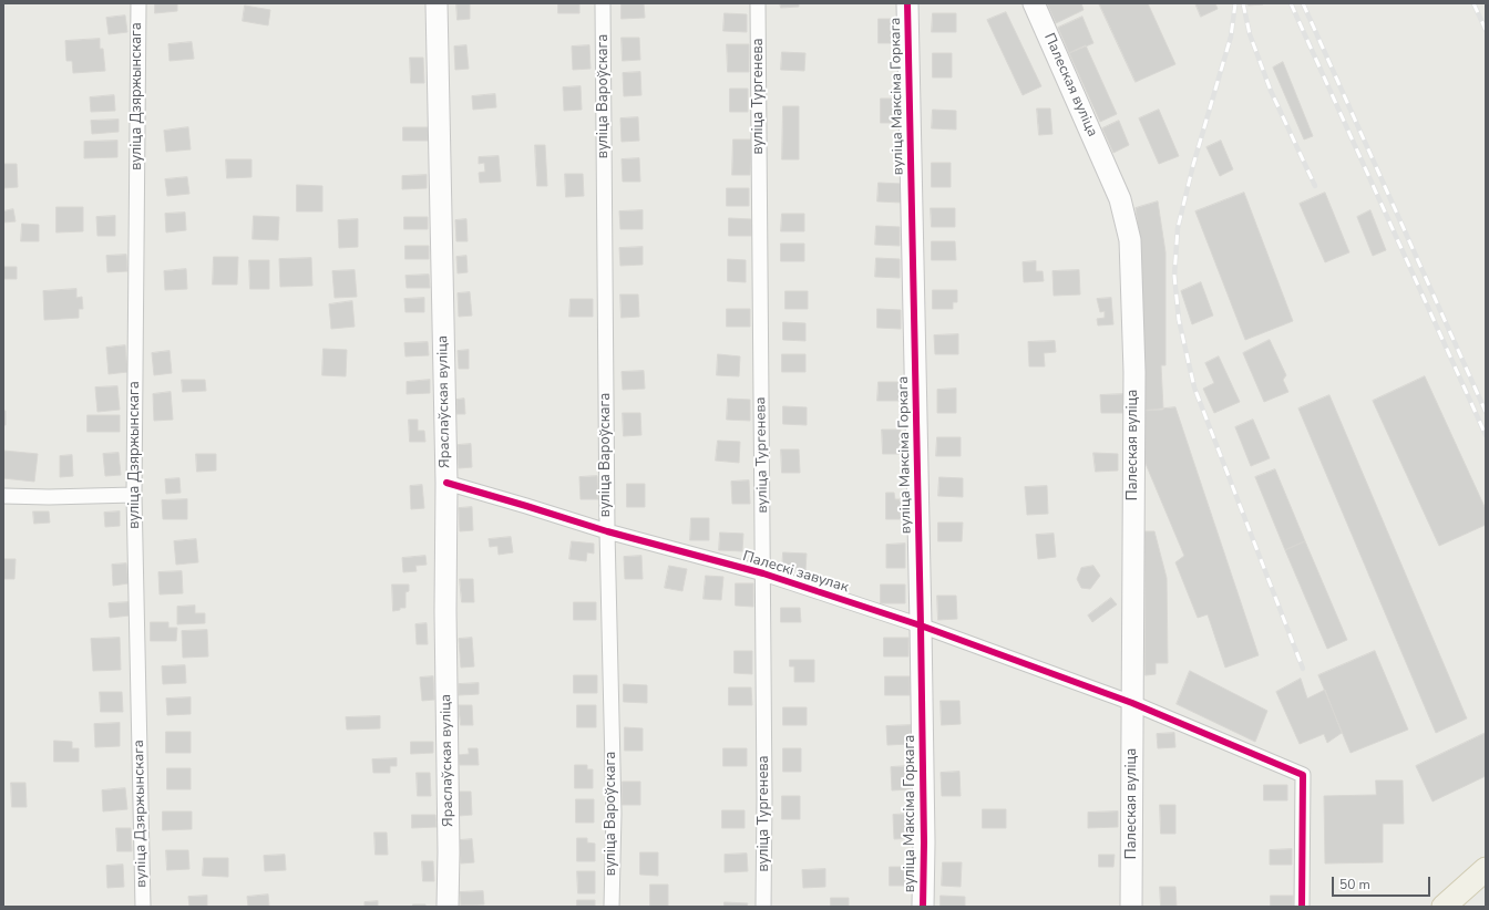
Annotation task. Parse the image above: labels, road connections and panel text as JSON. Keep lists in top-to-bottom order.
{
  "streets": {
    "street": [
      "Палеская вуліца",
      "вуліца Дзяржынскага",
      "вуліца Вароўскага",
      "вуліца Тургенева",
      "вуліца Максіма Горкага",
      "Яраслаўская вуліца",
      "Палескі завулак"
    ]
  },
  "crossings": [
    ["Палеская вуліца", "Палескі завулак"],
    ["вуліца Вароўскага", "Палескі завулак"],
    ["вуліца Тургенева", "Палескі завулак"],
    ["вуліца Максіма Горкага", "Палескі завулак"],
    ["Яраслаўская вуліца", "Палескі завулак"]
  ],
  "scale_bar": "50 m"
}
